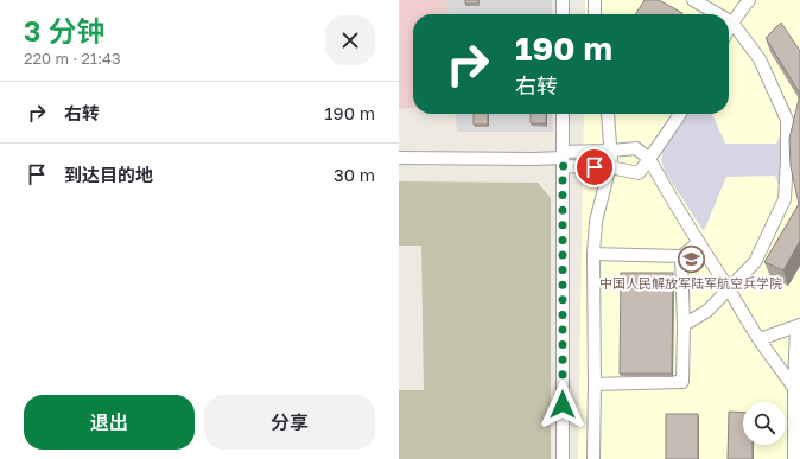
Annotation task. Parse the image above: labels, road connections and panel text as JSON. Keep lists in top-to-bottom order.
{
  "places": {
    "school or university": ["中国人民解放军陆军航空兵学院"]
  },
  "page": {
    "heading": ["3 分钟", "220 m · 21:43"],
    "turn": ["190 m", "右转"],
    "list": [
      {
        "name": "右转",
        "value": "190 m"
      },
      {
        "name": "到达目的地",
        "value": "30 m"
      }
    ],
    "buttons": ["退出", "分享"]
  }
}
